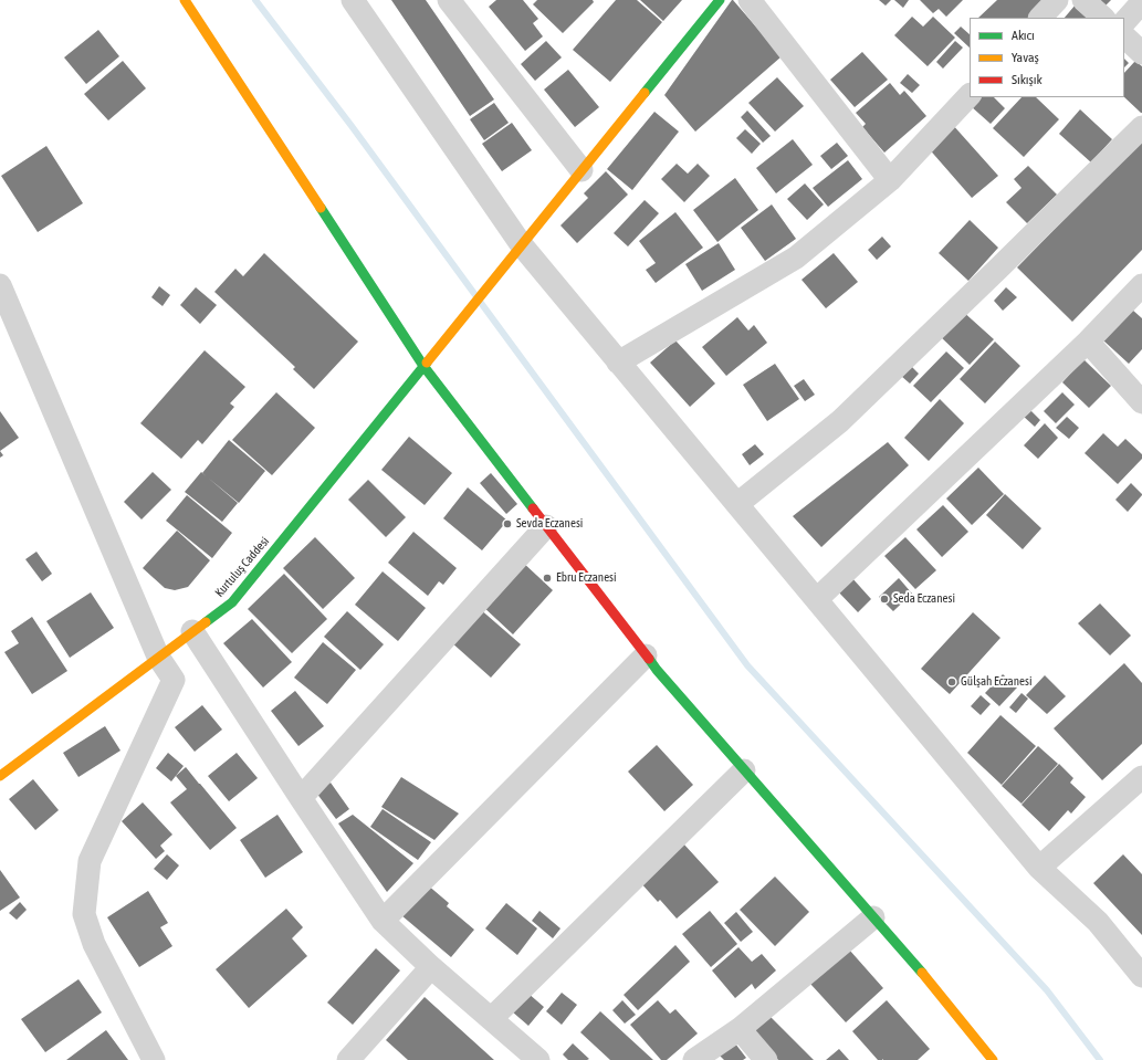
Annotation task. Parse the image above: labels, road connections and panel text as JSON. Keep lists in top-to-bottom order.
{
  "streets": {
    "street": ["Kurtuluş Caddesi"]
  },
  "places": [
    "Sevda Eczanesi",
    "Ebru Eczanesi",
    "Seda Eczanesi",
    "Gülşah Eczanesi"
  ],
  "legend": ["Akıcı", "Yavaş", "Sıkışık"]
}
